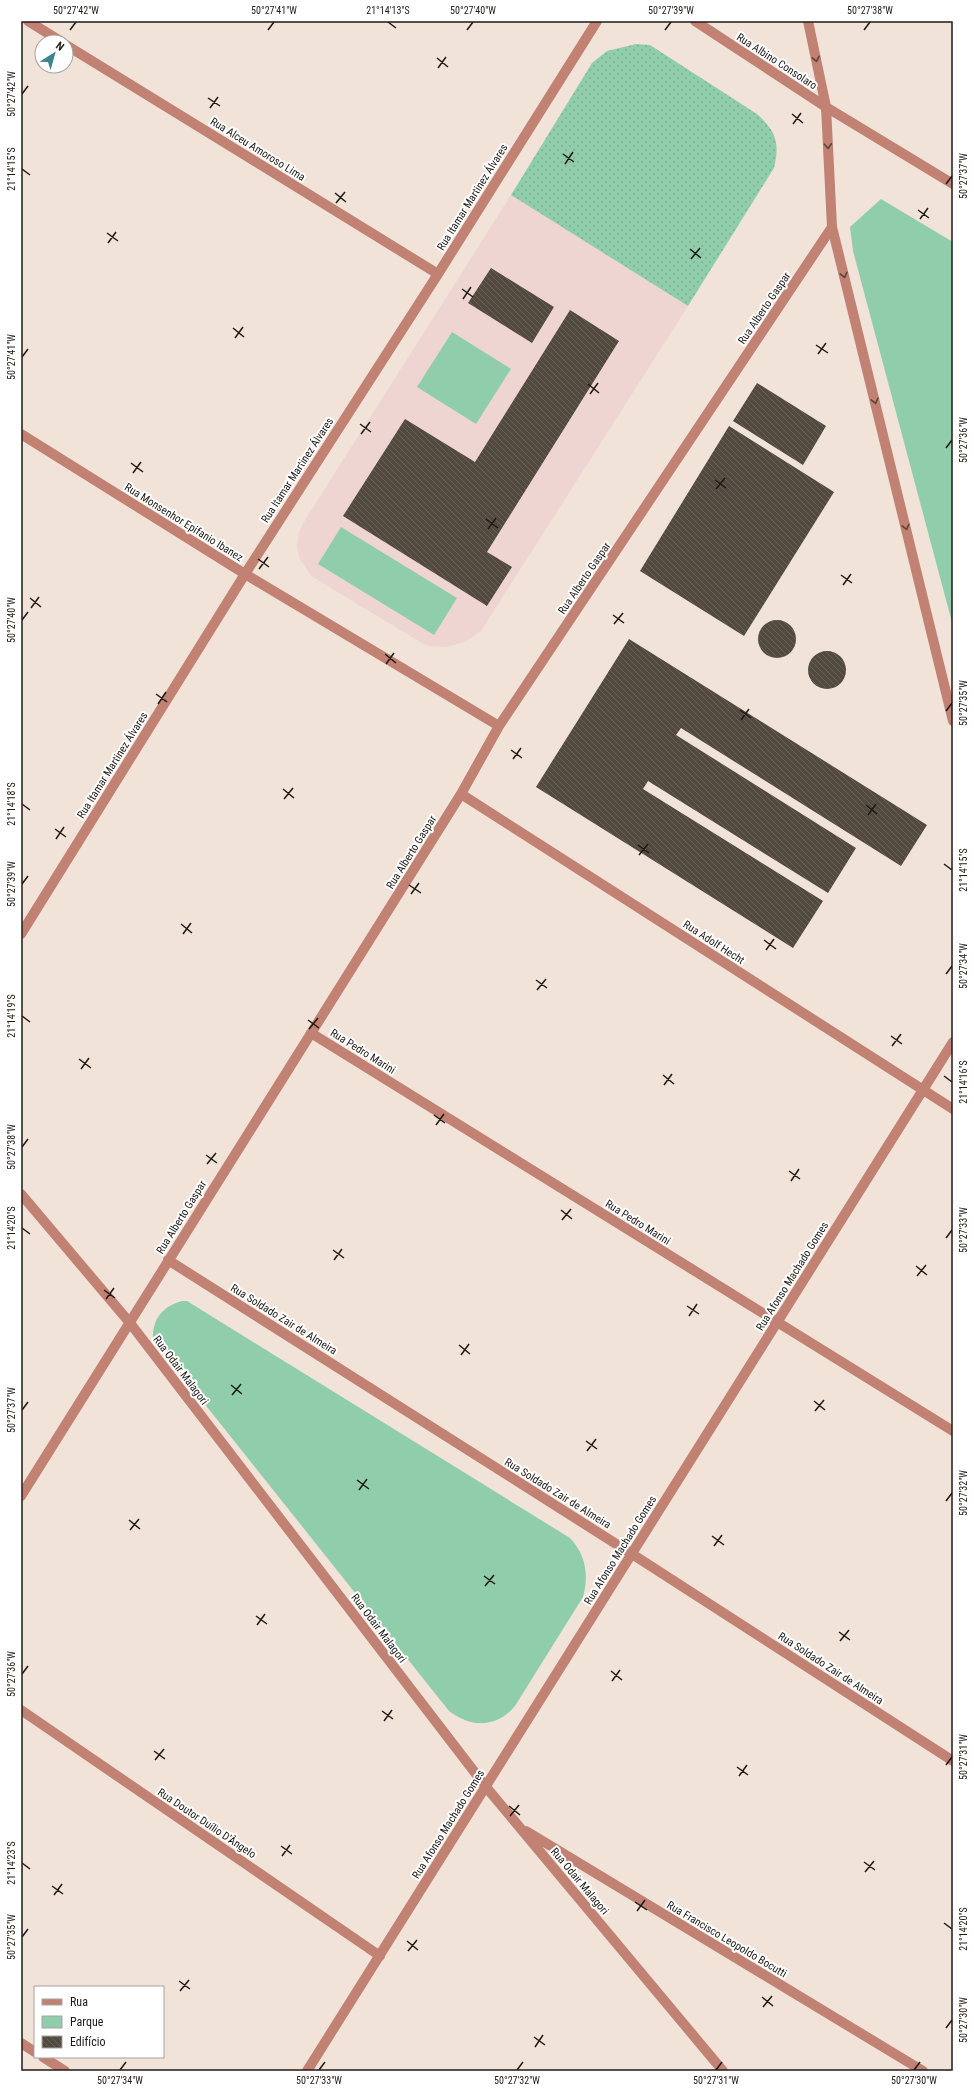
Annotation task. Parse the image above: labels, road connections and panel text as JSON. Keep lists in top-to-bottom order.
{
  "streets": {
    "street": [
      "Rua Albino Consolaro",
      "Rua Alceu Amoroso Lima",
      "Rua Itamar Martinez Álvares",
      "Rua Alberto Gaspar",
      "Rua Monsenhor Epifanio Ibanez",
      "Rua Adolf Hecht",
      "Rua Pedro Marini",
      "Rua Afonso Machado Gomes",
      "Rua Soldado Zair de Almeira",
      "Rua Odair Malagori",
      "Rua Doutor Duílio D'Ângelo",
      "Rua Francisco Leopoldo Bocutti"
    ]
  },
  "crossings": [
    ["Rua Alceu Amoroso Lima", "Rua Itamar Martinez Álvares"],
    ["Rua Itamar Martinez Álvares", "Rua Monsenhor Epifanio Ibanez"],
    ["Rua Alberto Gaspar", "Rua Monsenhor Epifanio Ibanez"],
    ["Rua Alberto Gaspar", "Rua Adolf Hecht"],
    ["Rua Alberto Gaspar", "Rua Pedro Marini"],
    ["Rua Alberto Gaspar", "Rua Soldado Zair de Almeira"],
    ["Rua Alberto Gaspar", "Rua Odair Malagori"],
    ["Rua Adolf Hecht", "Rua Afonso Machado Gomes"],
    ["Rua Pedro Marini", "Rua Afonso Machado Gomes"],
    ["Rua Afonso Machado Gomes", "Rua Soldado Zair de Almeira"],
    ["Rua Afonso Machado Gomes", "Rua Odair Malagori"],
    ["Rua Afonso Machado Gomes", "Rua Doutor Duílio D'Ângelo"],
    ["Rua Odair Malagori", "Rua Francisco Leopoldo Bocutti"]
  ],
  "legend": ["Rua", "Parque", "Edifício"],
  "north": "top right",
  "coordinates": [
    "50°27'42\"W",
    "50°27'41\"W",
    "21°14'13\"S",
    "50°27'40\"W",
    "50°27'39\"W",
    "50°27'38\"W",
    "21°14'15\"S",
    "50°27'37\"W",
    "50°27'36\"W",
    "50°27'35\"W",
    "21°14'18\"S",
    "50°27'34\"W",
    "21°14'19\"S",
    "21°14'16\"S",
    "21°14'20\"S",
    "50°27'33\"W",
    "50°27'32\"W",
    "50°27'31\"W",
    "21°14'23\"S",
    "50°27'30\"W"
  ]
}
